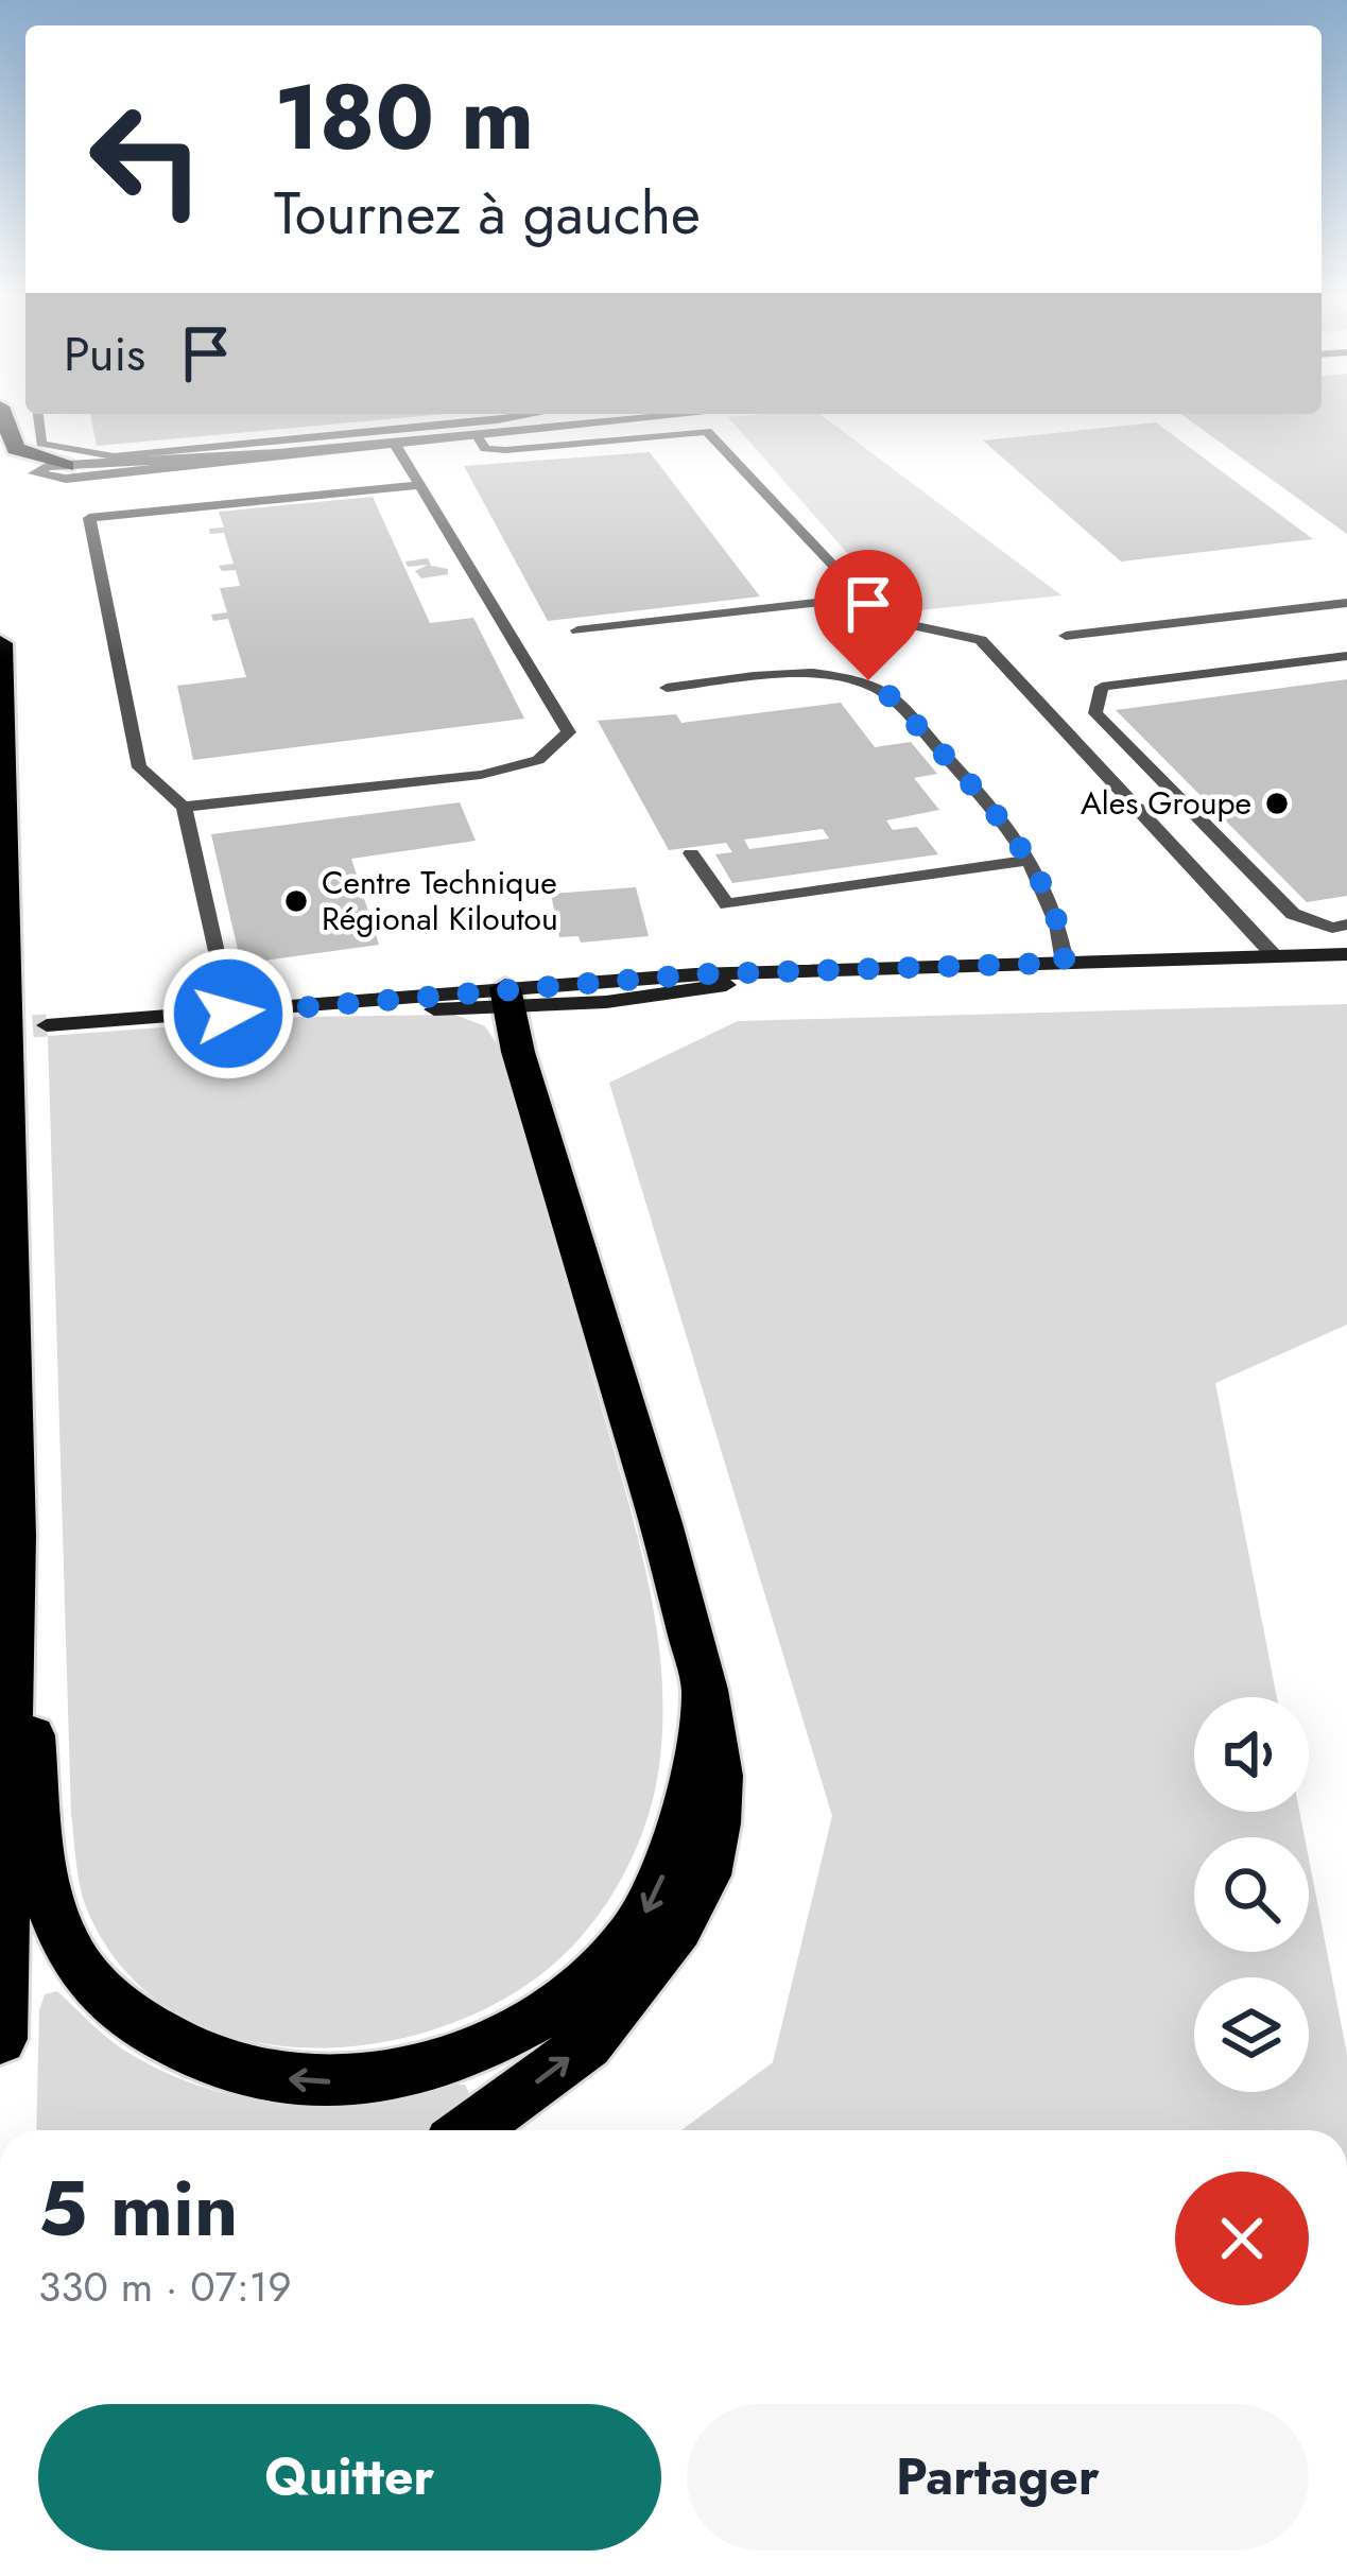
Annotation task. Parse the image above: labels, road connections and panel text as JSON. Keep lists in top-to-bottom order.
{
  "places": ["Ales Groupe", "Centre Technique Régional Kiloutou"],
  "page": {
    "turn": ["180 m", "Tournez à gauche"],
    "then": "Puis",
    "heading": ["5 min", "330 m · 07:19"],
    "buttons": ["Quitter", "Partager"]
  }
}
